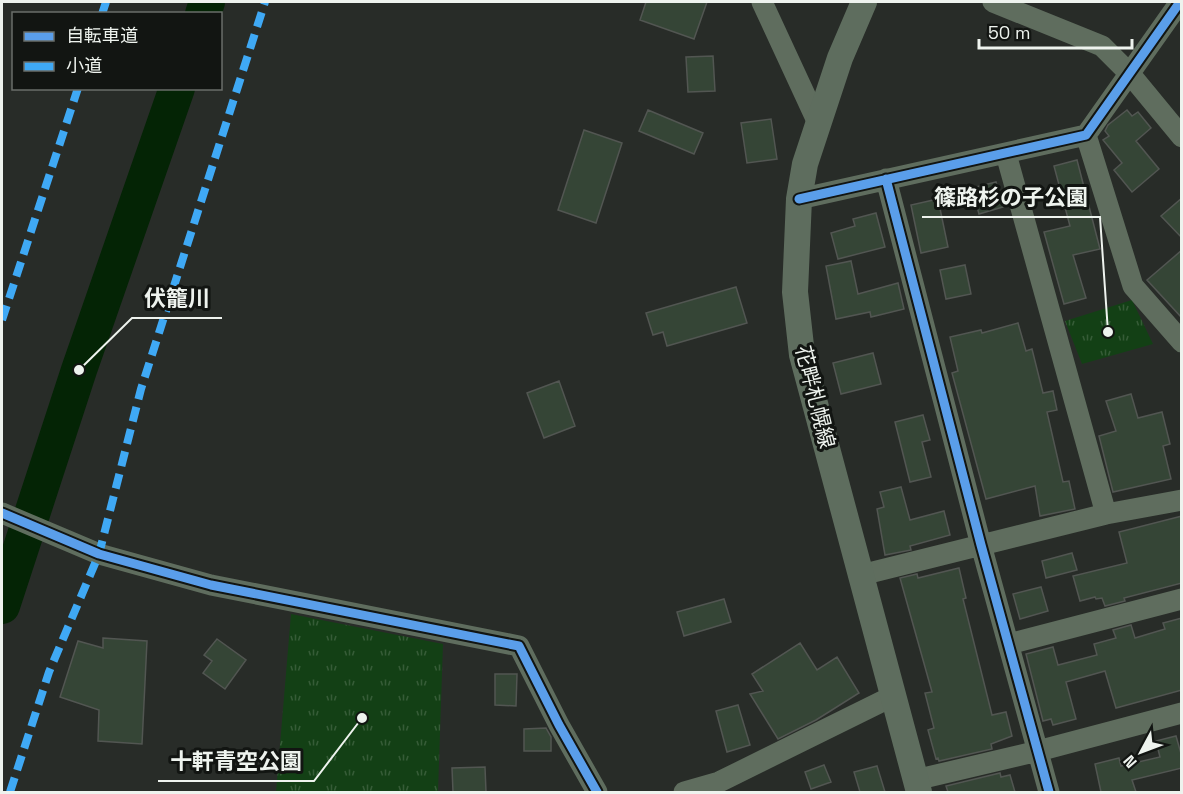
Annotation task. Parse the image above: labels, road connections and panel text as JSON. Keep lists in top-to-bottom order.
{
  "streets": {
    "main road": ["花畔札幌線"]
  },
  "places": ["篠路杉の子公園", "伏籠川", "十軒青空公園"],
  "legend": ["自転車道", "小道"],
  "scale_bar": "50 m",
  "north": "bottom left"
}
